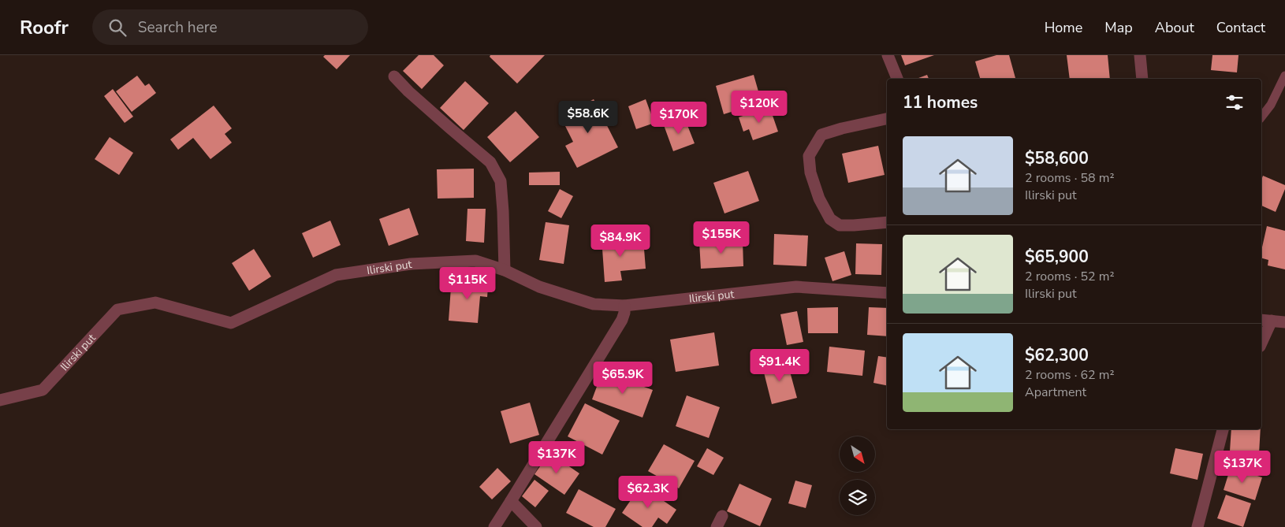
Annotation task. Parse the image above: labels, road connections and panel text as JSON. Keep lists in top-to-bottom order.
{
  "streets": {
    "street": ["Ilirski put"]
  },
  "north": "bottom right",
  "page": {
    "header": "Roofr",
    "search": "Search here",
    "nav": [
      "Home",
      "Map",
      "About",
      "Contact"
    ],
    "heading": "11 homes",
    "price": [
      "$120K",
      "$58.6K",
      "$170K",
      "$155K",
      "$84.9K",
      "$115K",
      "$91.4K",
      "$65.9K",
      "$137K",
      "$137K",
      "$62.3K"
    ],
    "list": [
      {
        "name": "$58,600",
        "note": "2 rooms · 58 m² · Ilirski put"
      },
      {
        "name": "$65,900",
        "note": "2 rooms · 52 m² · Ilirski put"
      },
      {
        "name": "$62,300",
        "note": "2 rooms · 62 m² · Apartment"
      }
    ]
  }
}
